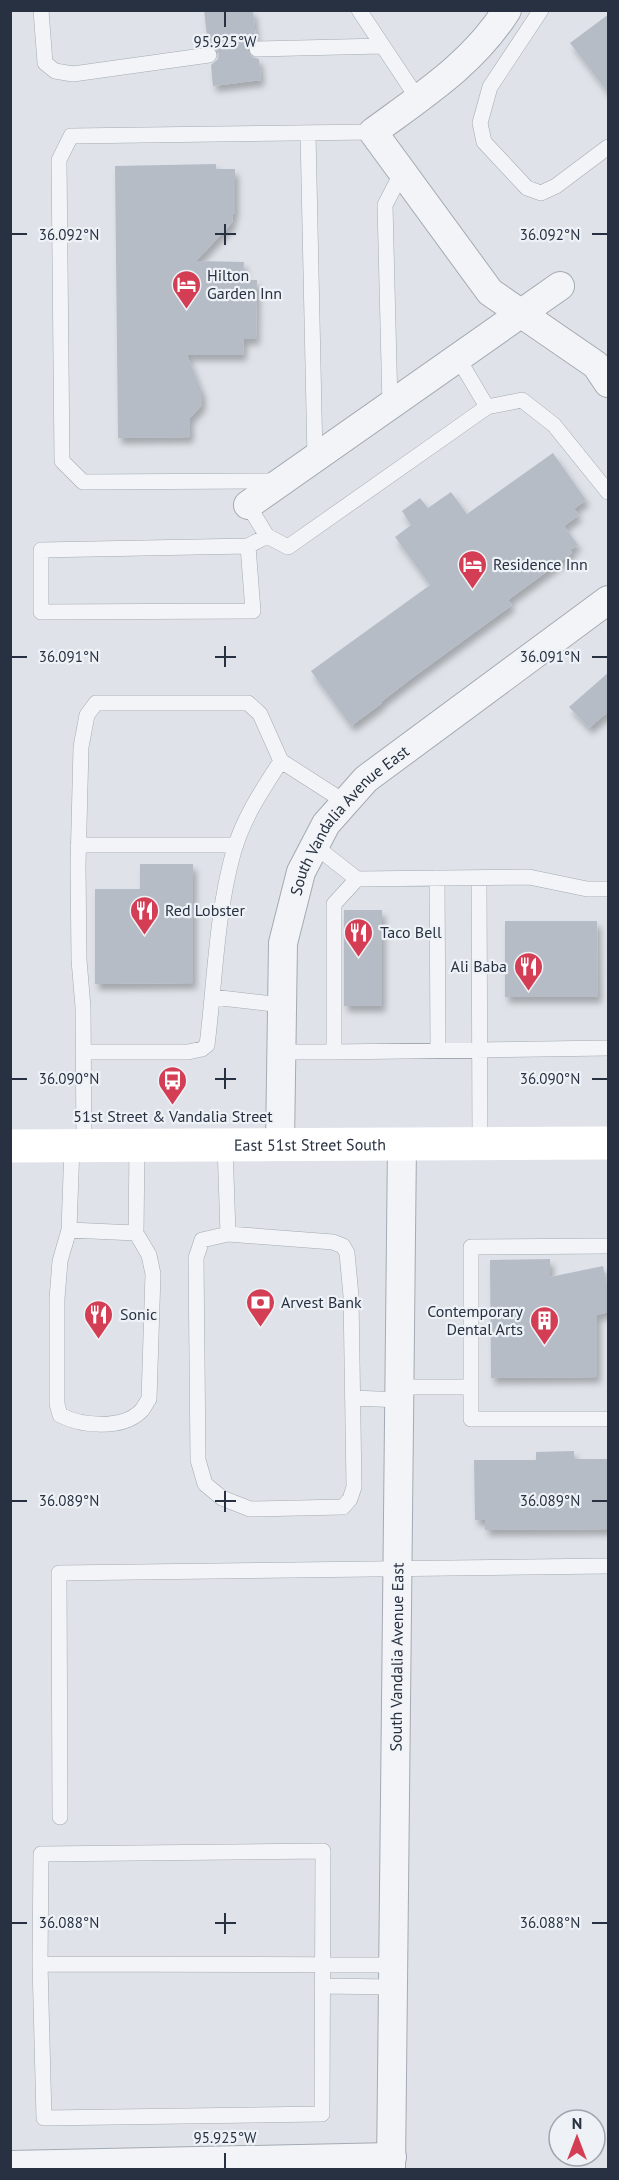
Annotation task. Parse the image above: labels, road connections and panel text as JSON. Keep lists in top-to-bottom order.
{
  "streets": {
    "main road": ["East 51st Street South"],
    "street": ["South Vandalia Avenue East"]
  },
  "crossings": [
    ["South Vandalia Avenue East", "East 51st Street South"]
  ],
  "places": {
    "hotel": ["Hilton Garden Inn", "Residence Inn"],
    "restaurant": [
      "Red Lobster",
      "Taco Bell",
      "Ali Baba",
      "Sonic"
    ],
    "bus stop": ["51st Street & Vandalia Street"],
    "bank": ["Arvest Bank"],
    "building": ["Contemporary Dental Arts"]
  },
  "north": "top",
  "coordinates": [
    "95.925°W",
    "36.092°N",
    "36.091°N",
    "36.090°N",
    "36.089°N",
    "36.088°N"
  ]
}
